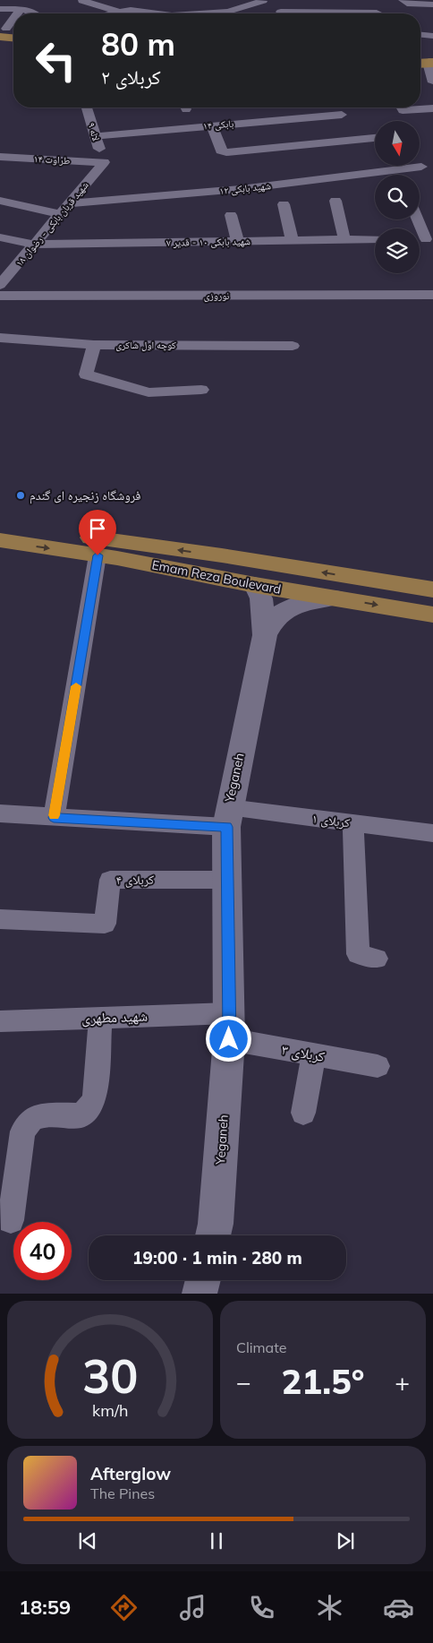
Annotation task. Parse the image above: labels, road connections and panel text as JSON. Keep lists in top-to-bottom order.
{
  "streets": {
    "main road": ["Emam Reza Boulevard"],
    "street": [
      "بابکی ۱۴",
      "لاله ۹",
      "طراوت ۱۴",
      "شهید بابکی ۱۲",
      "شهید قربان بابکی - رضوان ۱۸",
      "شهید بابکی ۱۰ - قدیر ۷",
      "نوروزی",
      "کوچه اول شاکری",
      "Yeganeh",
      "کربلای ۱",
      "کربلای ۴",
      "شهید مطهری",
      "کربلای ۳"
    ]
  },
  "crossings": [
    ["بابکی ۱۴", "لاله ۹"],
    ["لاله ۹", "طراوت ۱۴"],
    ["لاله ۹", "شهید قربان بابکی - رضوان ۱۸"],
    ["طراوت ۱۴", "شهید قربان بابکی - رضوان ۱۸"],
    ["شهید بابکی ۱۲", "شهید قربان بابکی - رضوان ۱۸"],
    ["شهید قربان بابکی - رضوان ۱۸", "شهید بابکی ۱۰ - قدیر ۷"],
    ["شهید قربان بابکی - رضوان ۱۸", "نوروزی"],
    ["Emam Reza Boulevard", "Yeganeh"],
    ["Yeganeh", "کربلای ۱"],
    ["Yeganeh", "کربلای ۴"],
    ["Yeganeh", "شهید مطهری"],
    ["Yeganeh", "کربلای ۳"],
    ["شهید مطهری", "کربلای ۳"]
  ],
  "places": ["فروشگاه زنجیره ای گندم"],
  "north": "bottom",
  "page": {
    "turn": ["80 m", "کربلای ۲"],
    "limit": "40",
    "trip": "19:00 · 1 min · 280 m",
    "tile": "Climate",
    "heat": ["−", "21.5°", "+"],
    "song": ["Afterglow", "The Pines"],
    "tabs": "18:59",
    "gauge": ["30", "km/h"]
  }
}
